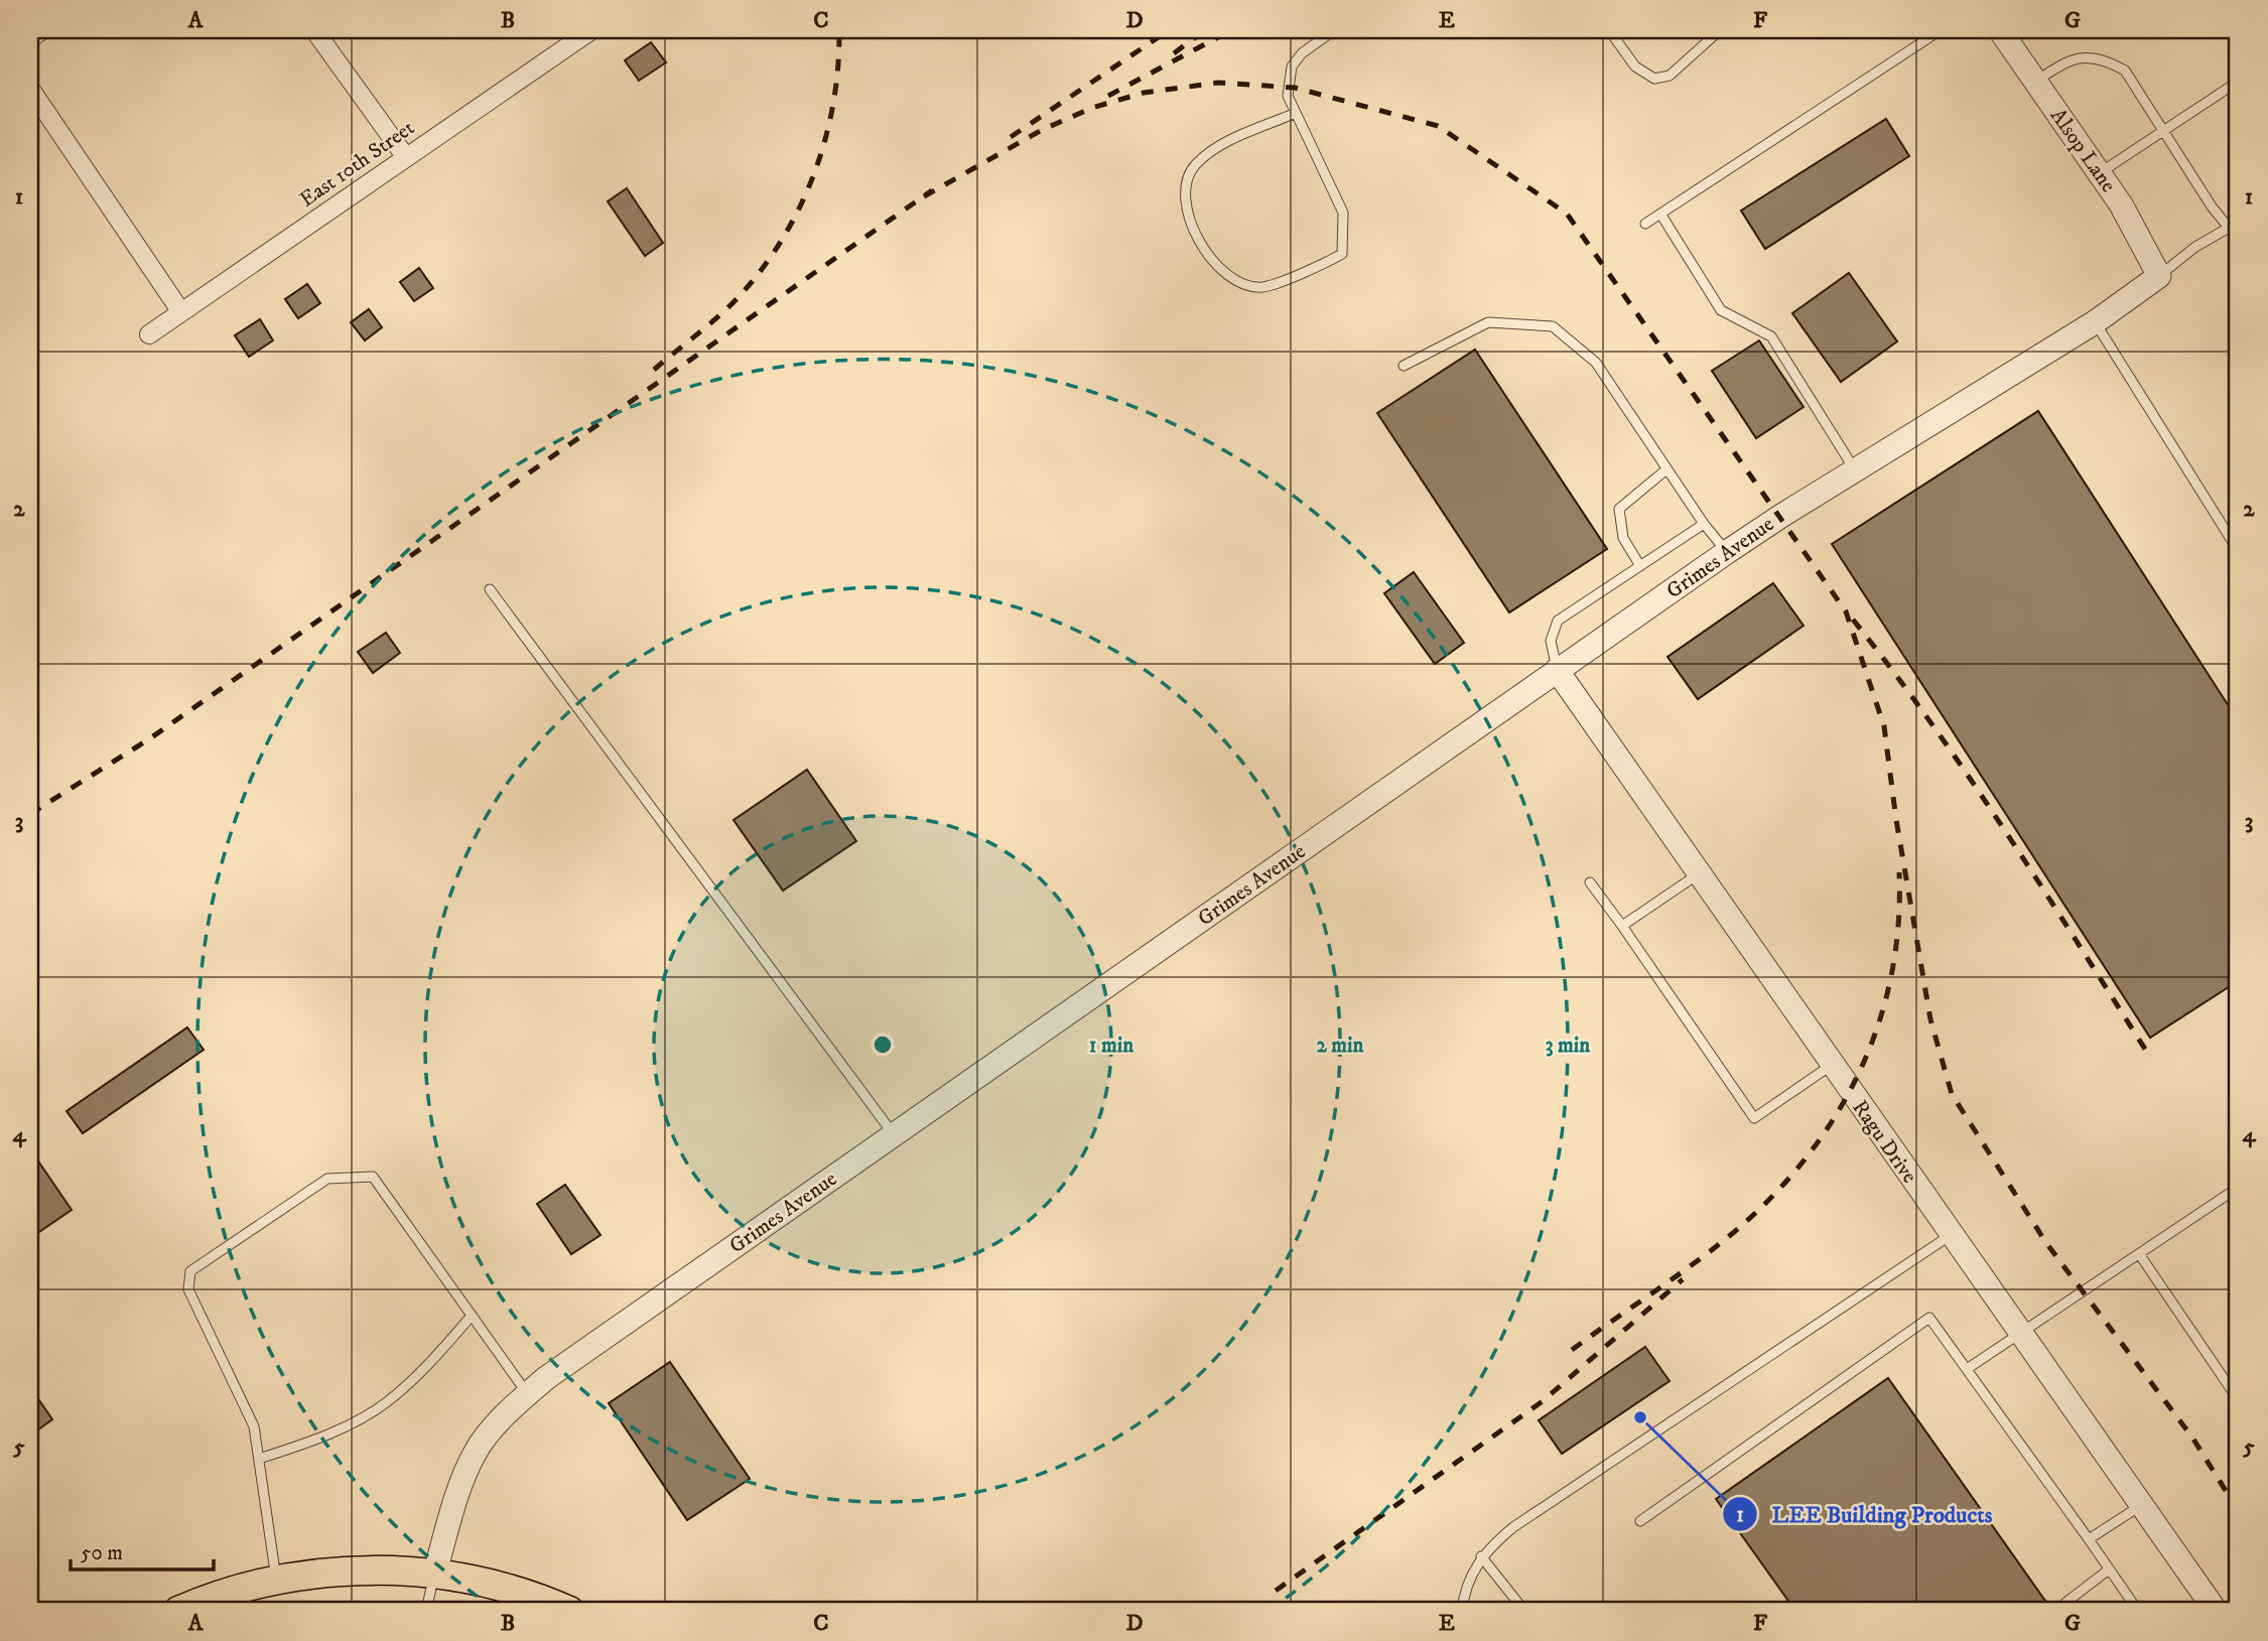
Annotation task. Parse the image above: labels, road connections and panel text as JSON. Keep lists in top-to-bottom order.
{
  "streets": {
    "street": [
      "Alsop Lane",
      "East 10th Street",
      "Grimes Avenue",
      "Ragu Drive"
    ]
  },
  "crossings": [
    ["Alsop Lane", "Grimes Avenue"],
    ["Grimes Avenue", "Ragu Drive"]
  ],
  "places": ["LEE Building Products"],
  "scale_bar": "50 m",
  "grid": {
    "columns": [
      "A",
      "B",
      "C",
      "D",
      "E",
      "F",
      "G"
    ],
    "rows": [
      "1",
      "2",
      "3",
      "4",
      "5"
    ]
  },
  "rings": ["1 min", "2 min", "3 min"]
}
